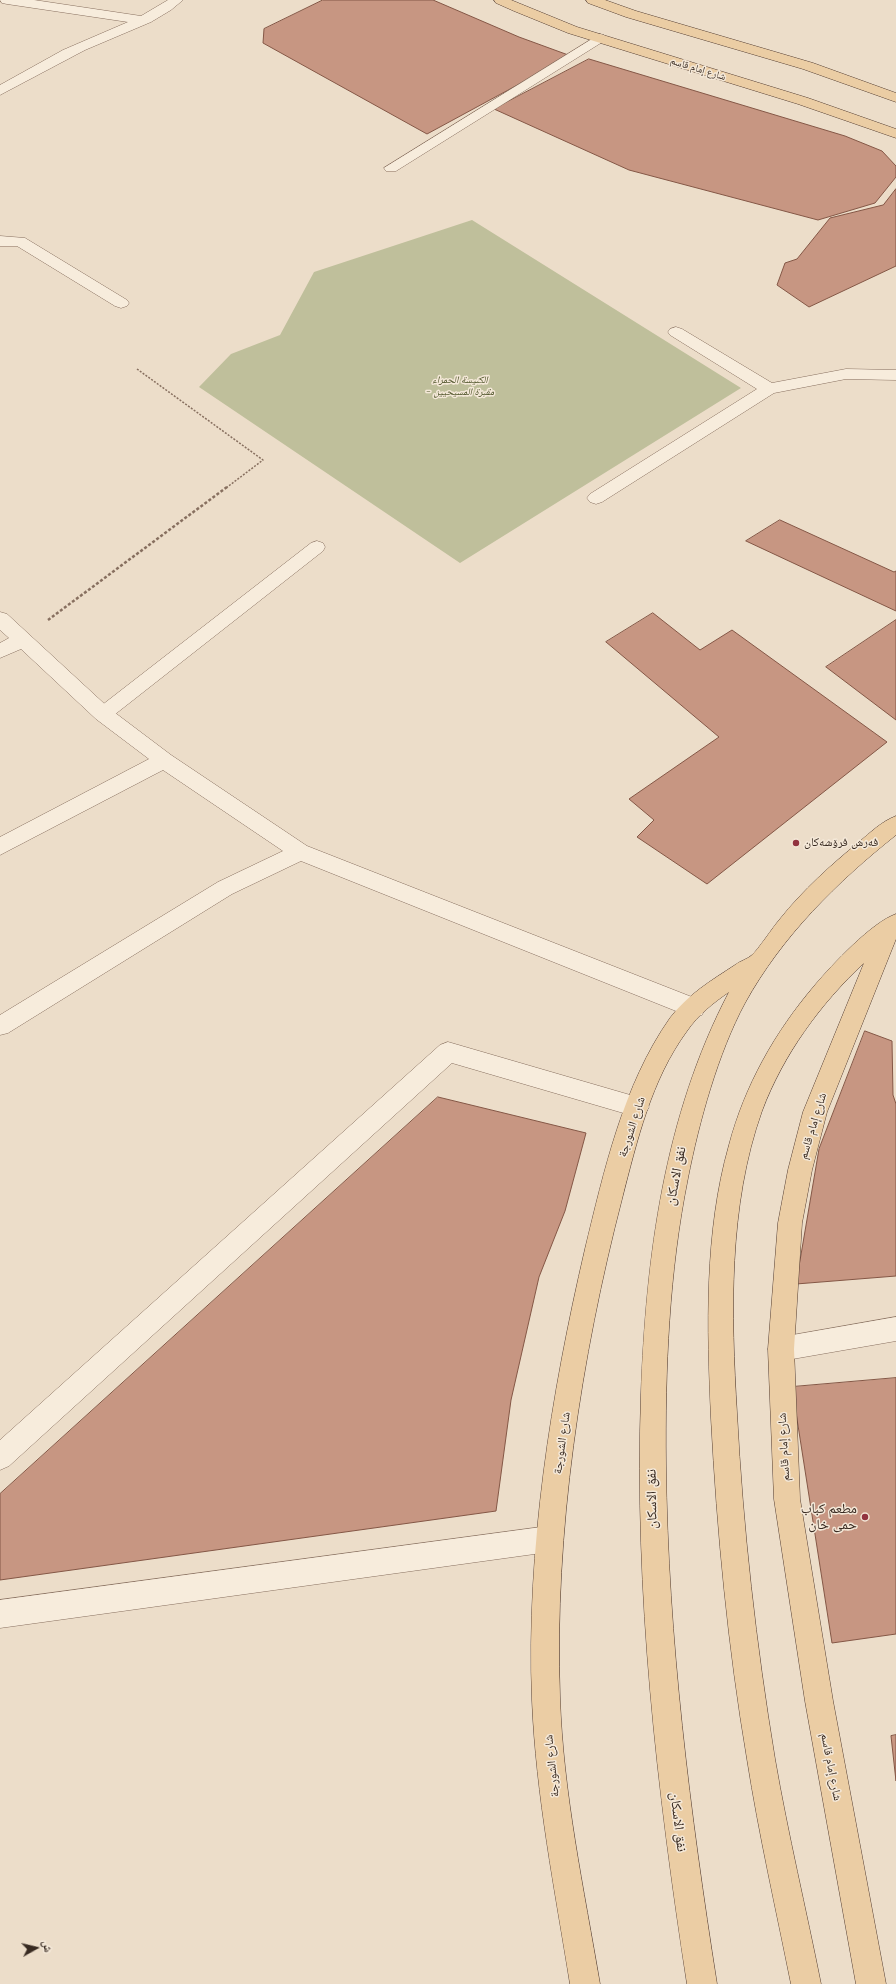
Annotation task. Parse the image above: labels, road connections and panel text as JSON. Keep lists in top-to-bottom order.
{
  "streets": {
    "main road": ["شارع إمام قاسم", "شارع الشورجة", "نفق الاسكان"]
  },
  "crossings": [
    ["شارع الشورجة", "نفق الاسكان"]
  ],
  "parks": ["الكنيسة الحمراء - مقبرة المسيحيين"],
  "places": ["فەرش فرۆشەکان", "مطعم كباب حمى خان"],
  "north": "right"
}
